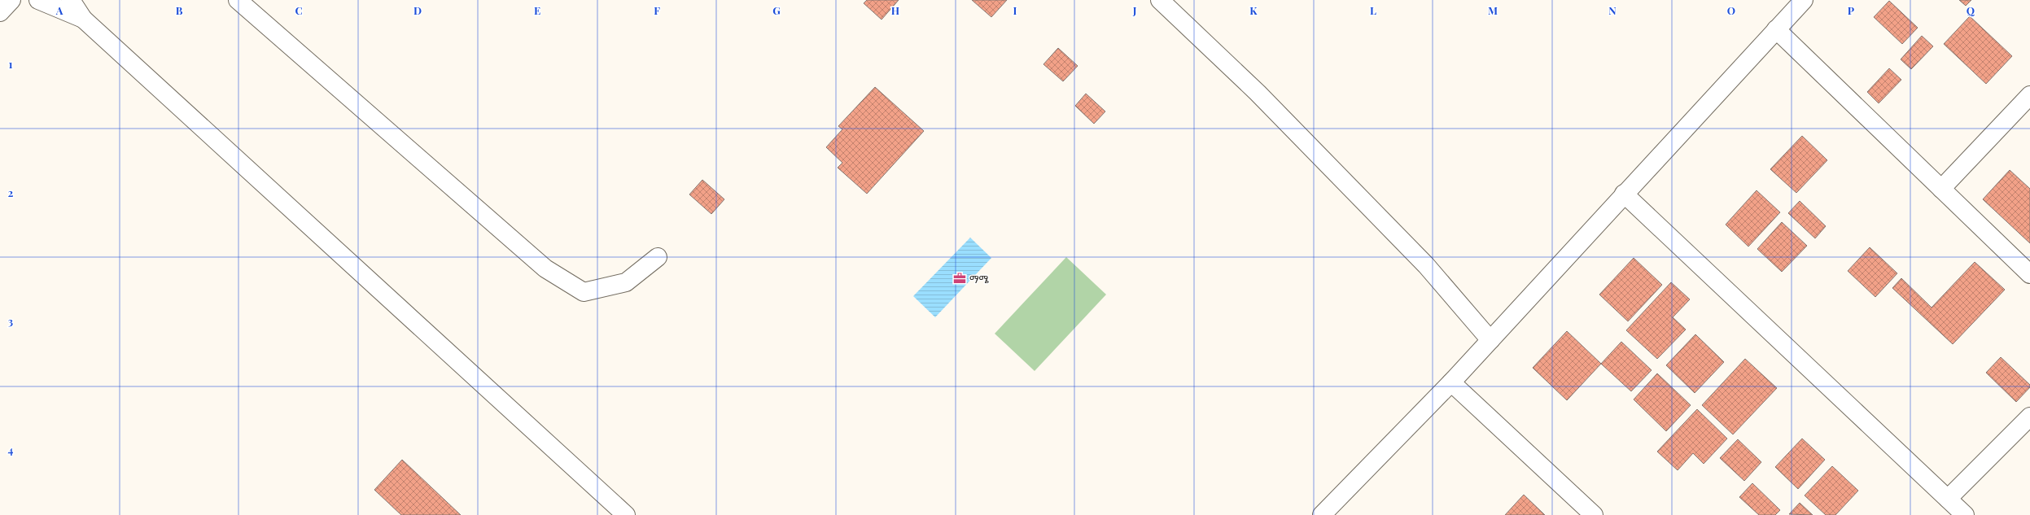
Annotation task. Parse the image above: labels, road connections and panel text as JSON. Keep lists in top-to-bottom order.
{
  "places": {
    "office": ["ማሜ"]
  },
  "grid": {
    "columns": [
      "A",
      "B",
      "C",
      "D",
      "E",
      "F",
      "G",
      "H",
      "I",
      "J",
      "K",
      "L",
      "M",
      "N",
      "O",
      "P",
      "Q"
    ],
    "rows": [
      "1",
      "2",
      "3",
      "4"
    ]
  }
}
